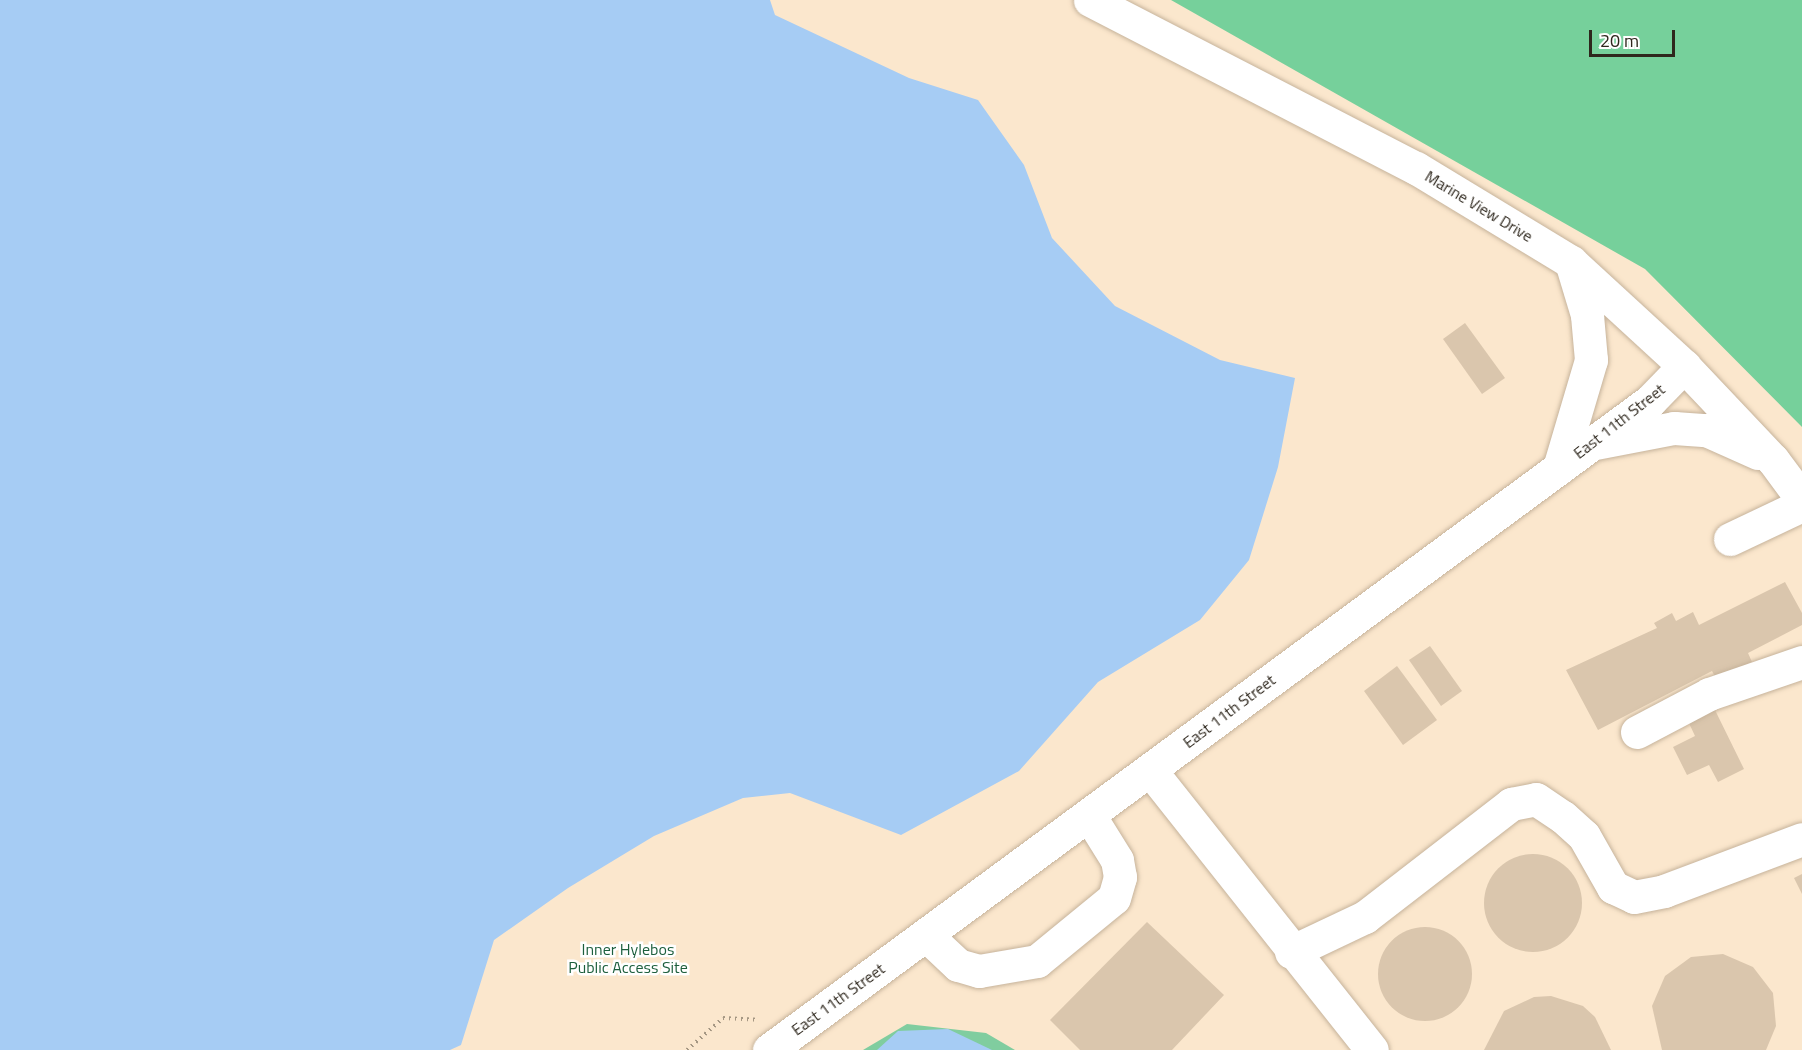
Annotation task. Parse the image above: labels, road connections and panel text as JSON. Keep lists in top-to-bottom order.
{
  "streets": {
    "main road": ["Marine View Drive", "East 11th Street"]
  },
  "crossings": [
    ["Marine View Drive", "East 11th Street"]
  ],
  "parks": ["Inner Hylebos Public Access Site"],
  "scale_bar": "20 m"
}
